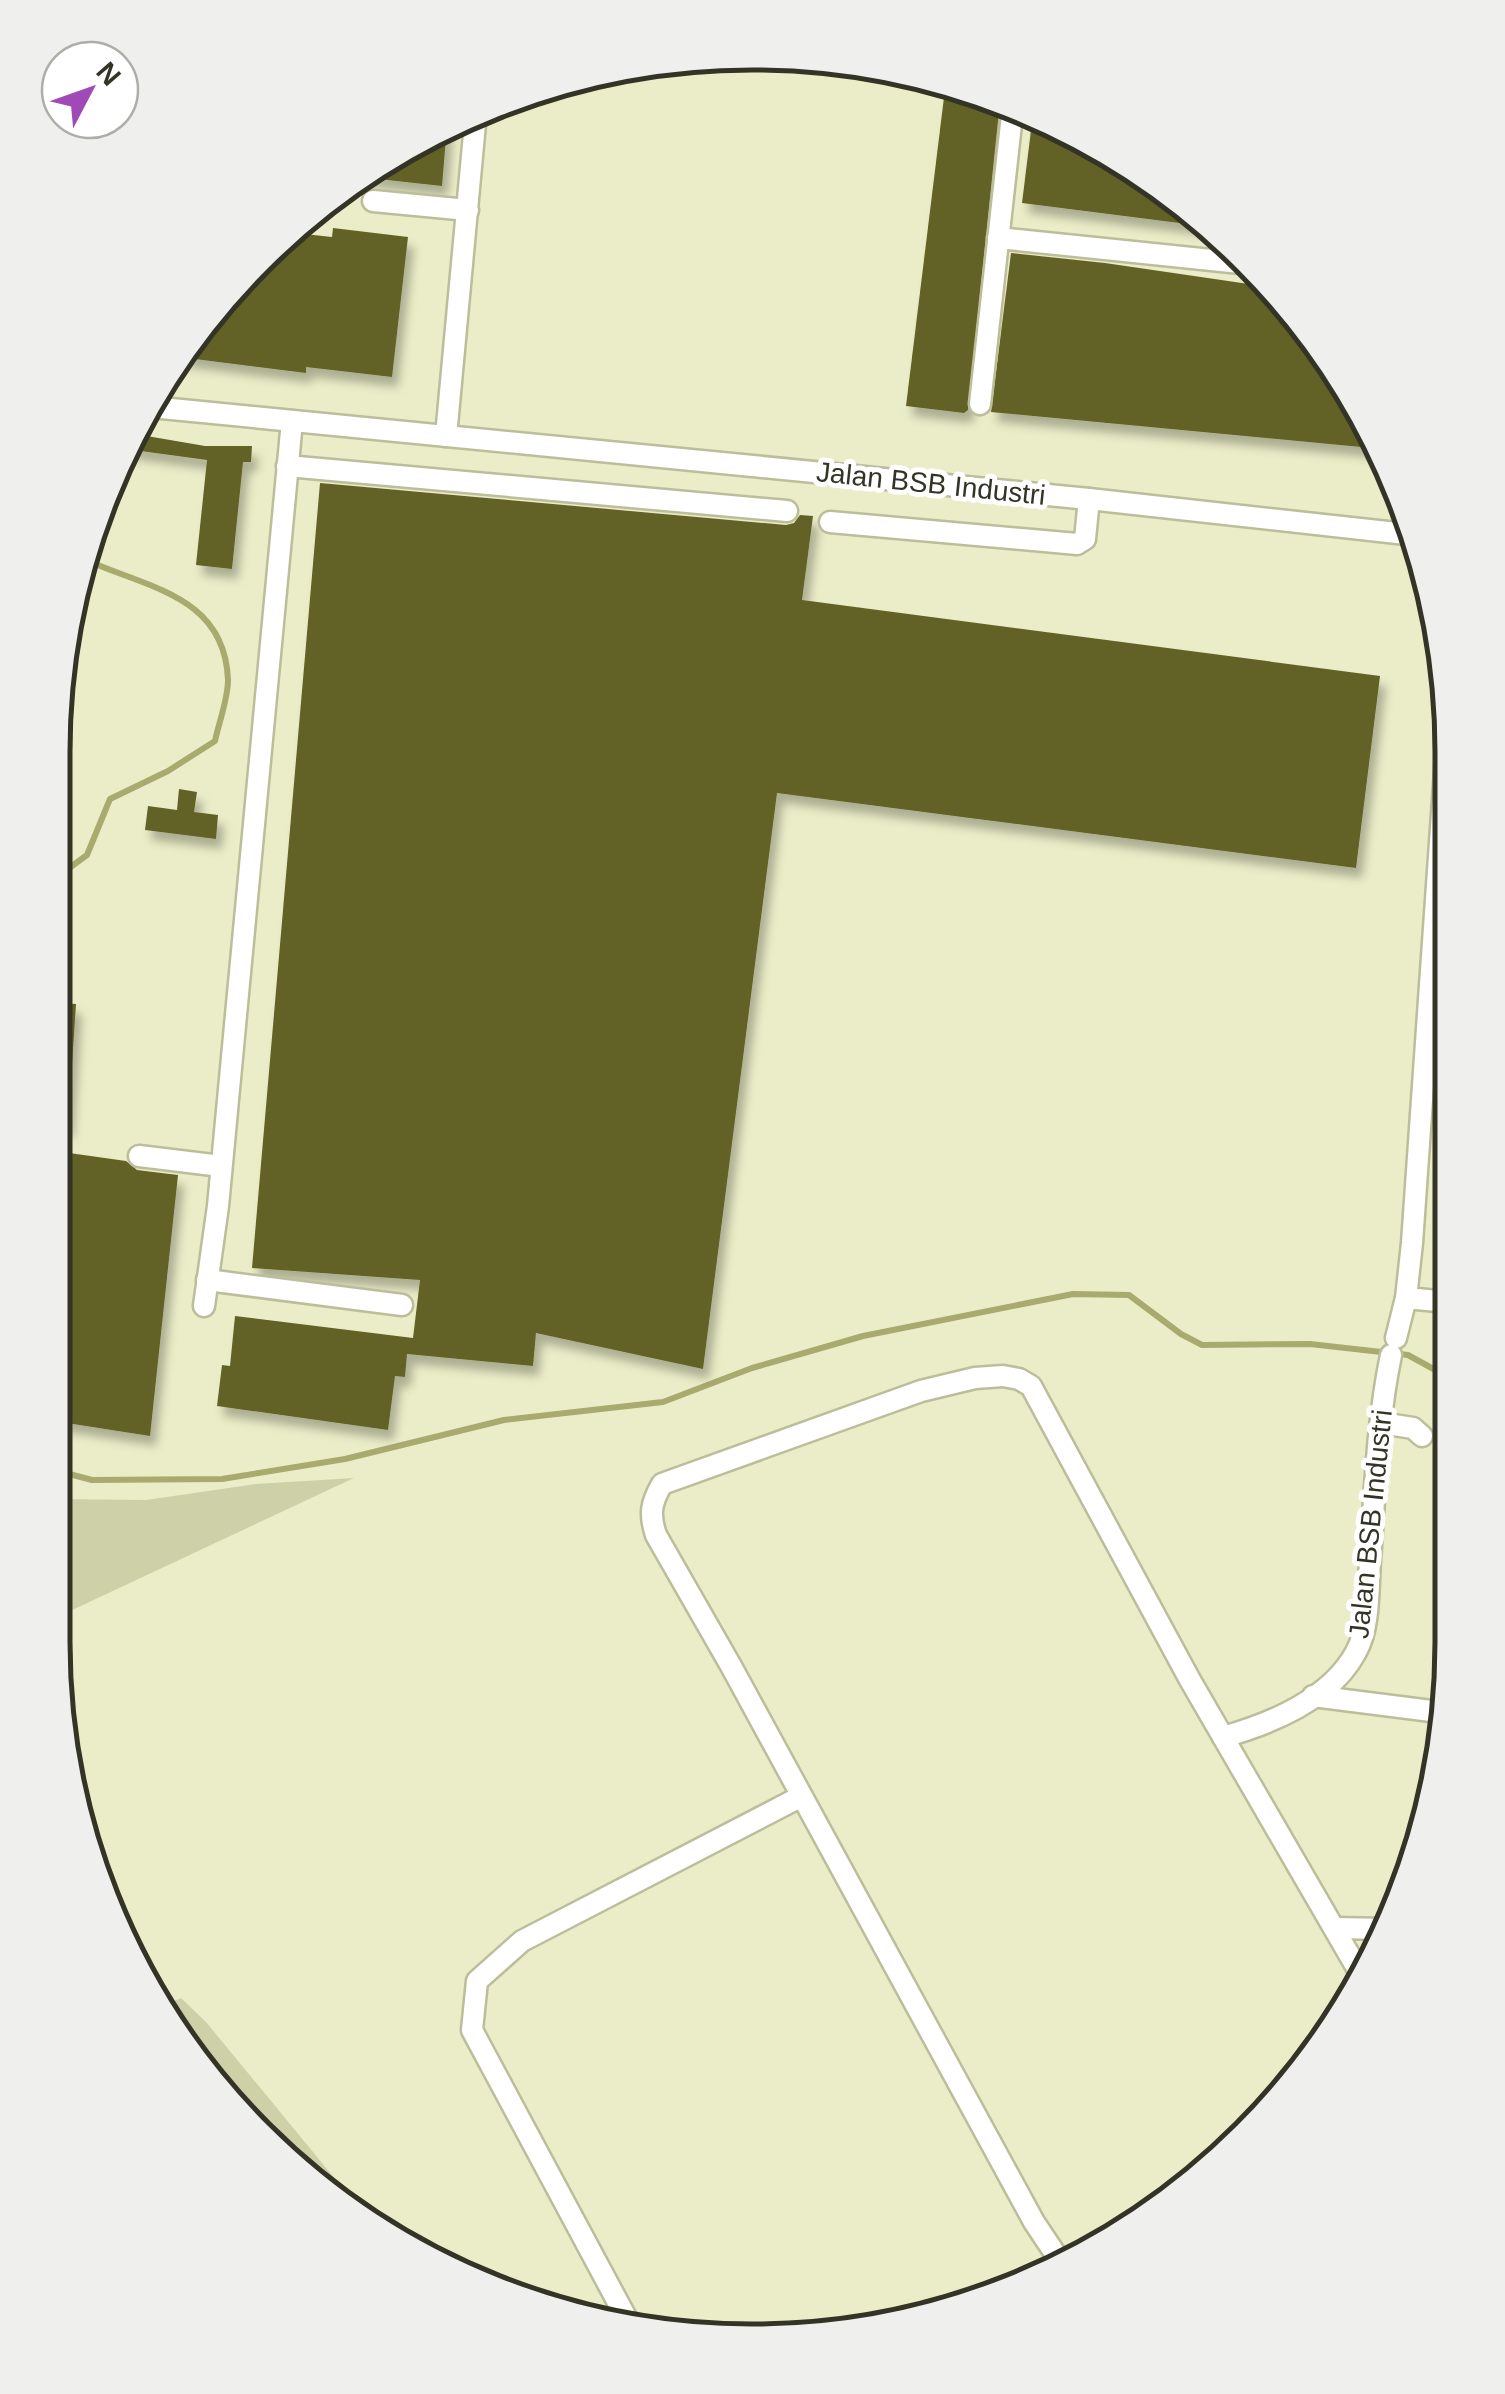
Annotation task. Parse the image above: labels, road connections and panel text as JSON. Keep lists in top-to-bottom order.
{
  "streets": {
    "lane": ["Jalan BSB Industri"]
  },
  "north": "top right"
}
